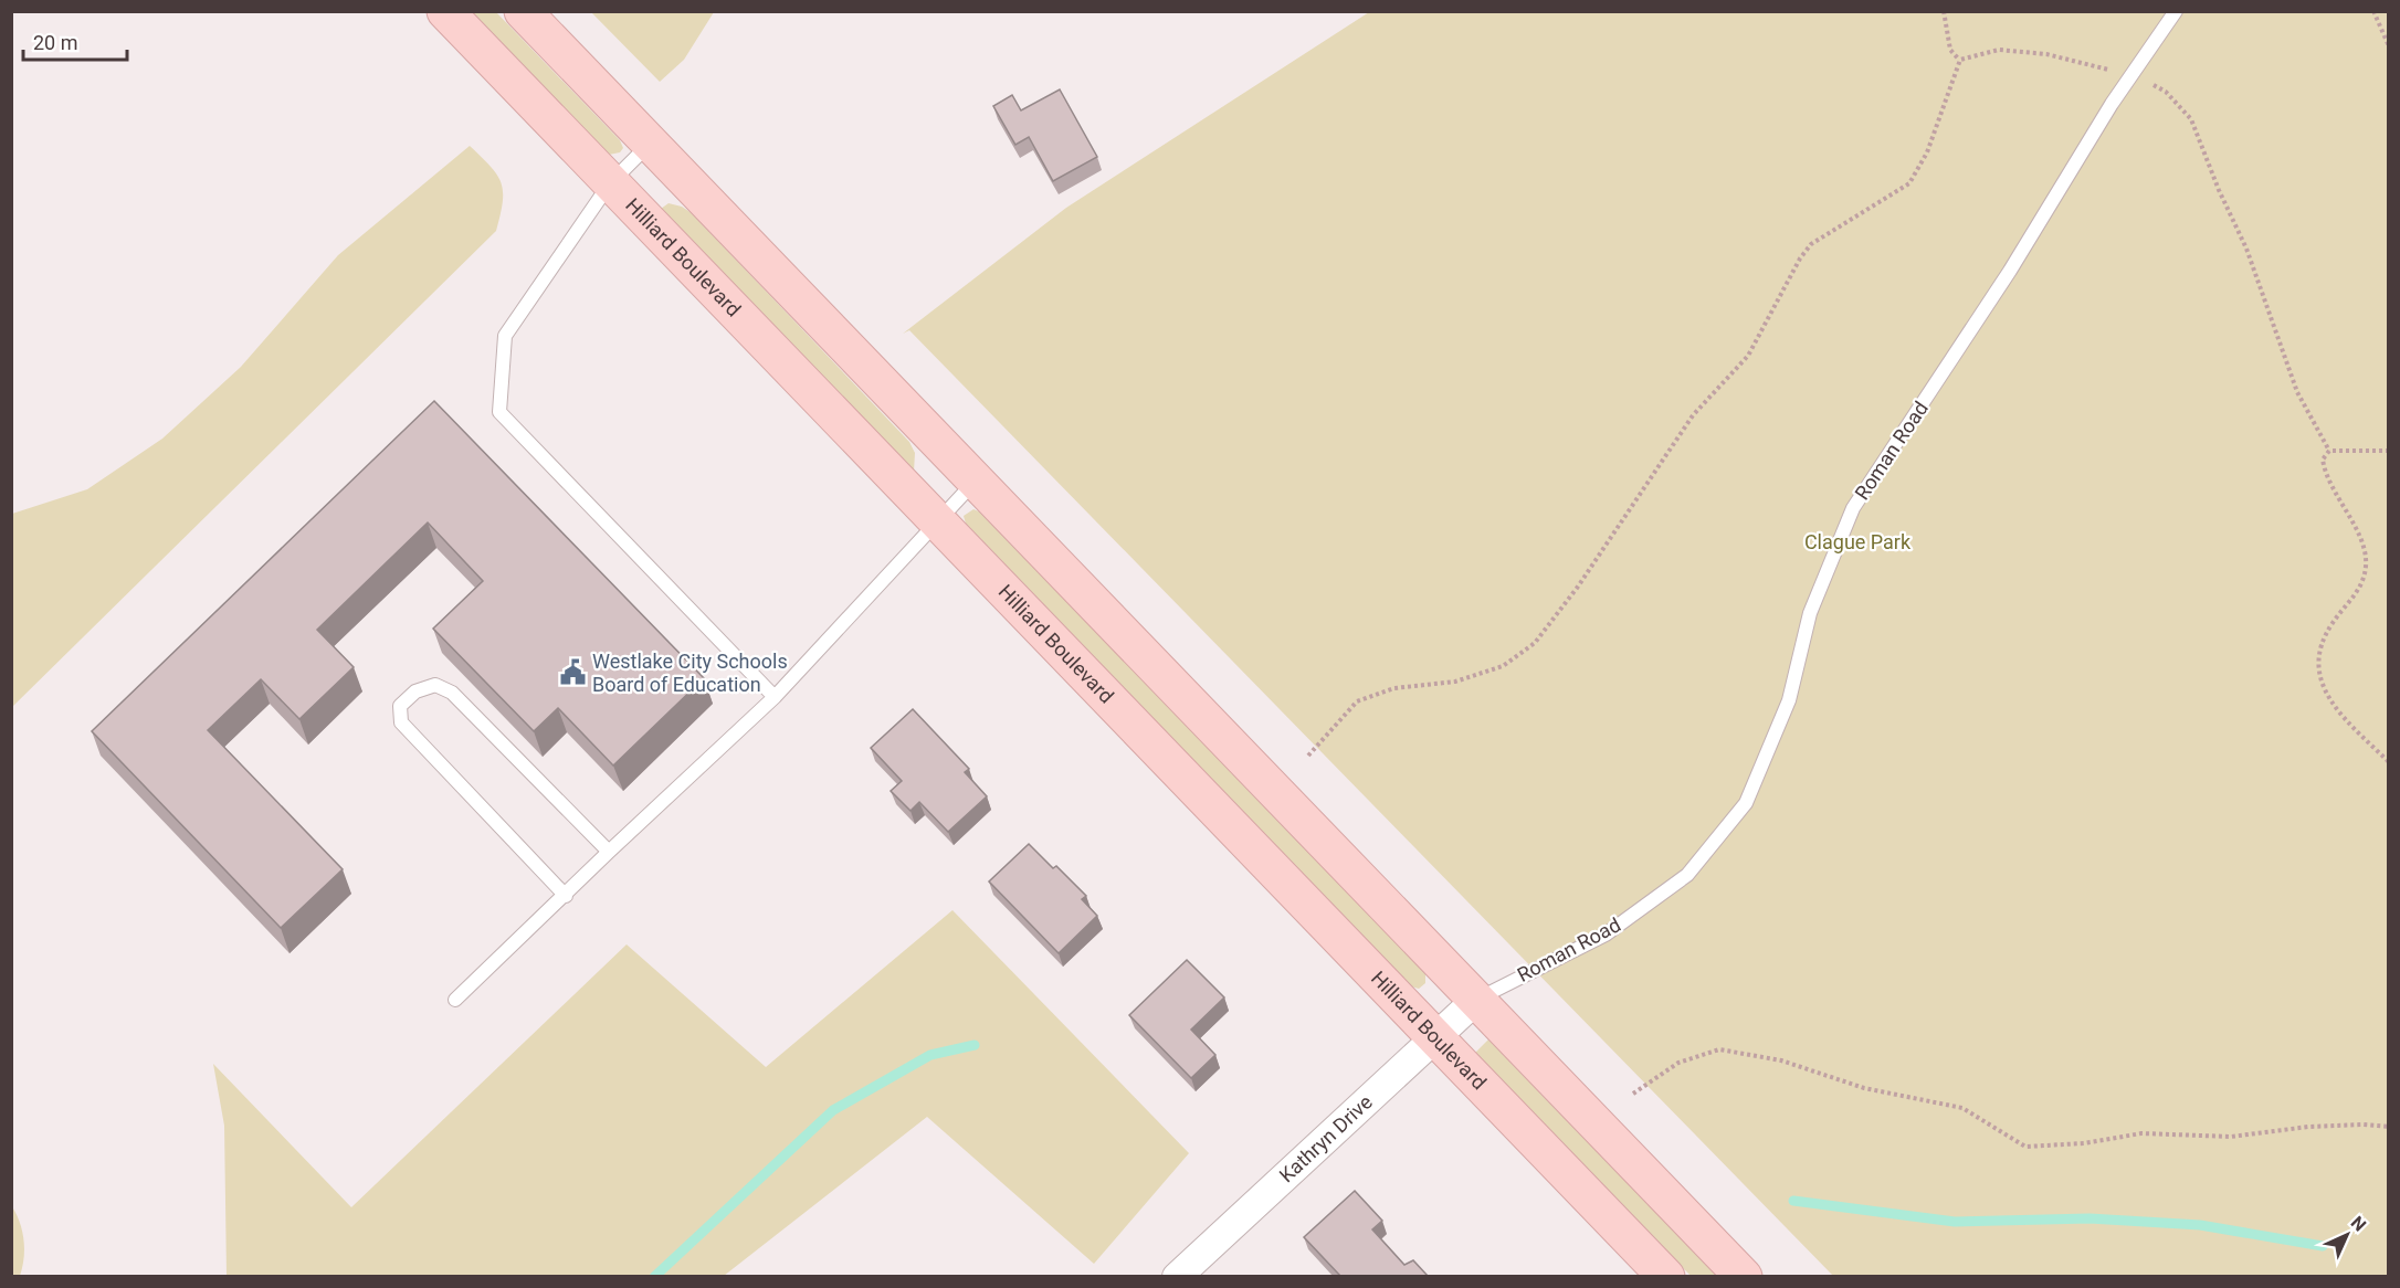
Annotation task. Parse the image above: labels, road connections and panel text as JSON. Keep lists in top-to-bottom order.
{
  "streets": {
    "main road": ["Hilliard Boulevard"],
    "street": ["Kathryn Drive"],
    "lane": ["Roman Road"]
  },
  "crossings": [
    ["Hilliard Boulevard", "Kathryn Drive"],
    ["Roman Road", "Kathryn Drive"]
  ],
  "parks": ["Clague Park"],
  "places": {
    "public building": ["Westlake City Schools Board of Education"]
  },
  "scale_bar": "20 m",
  "north": "top right"
}
